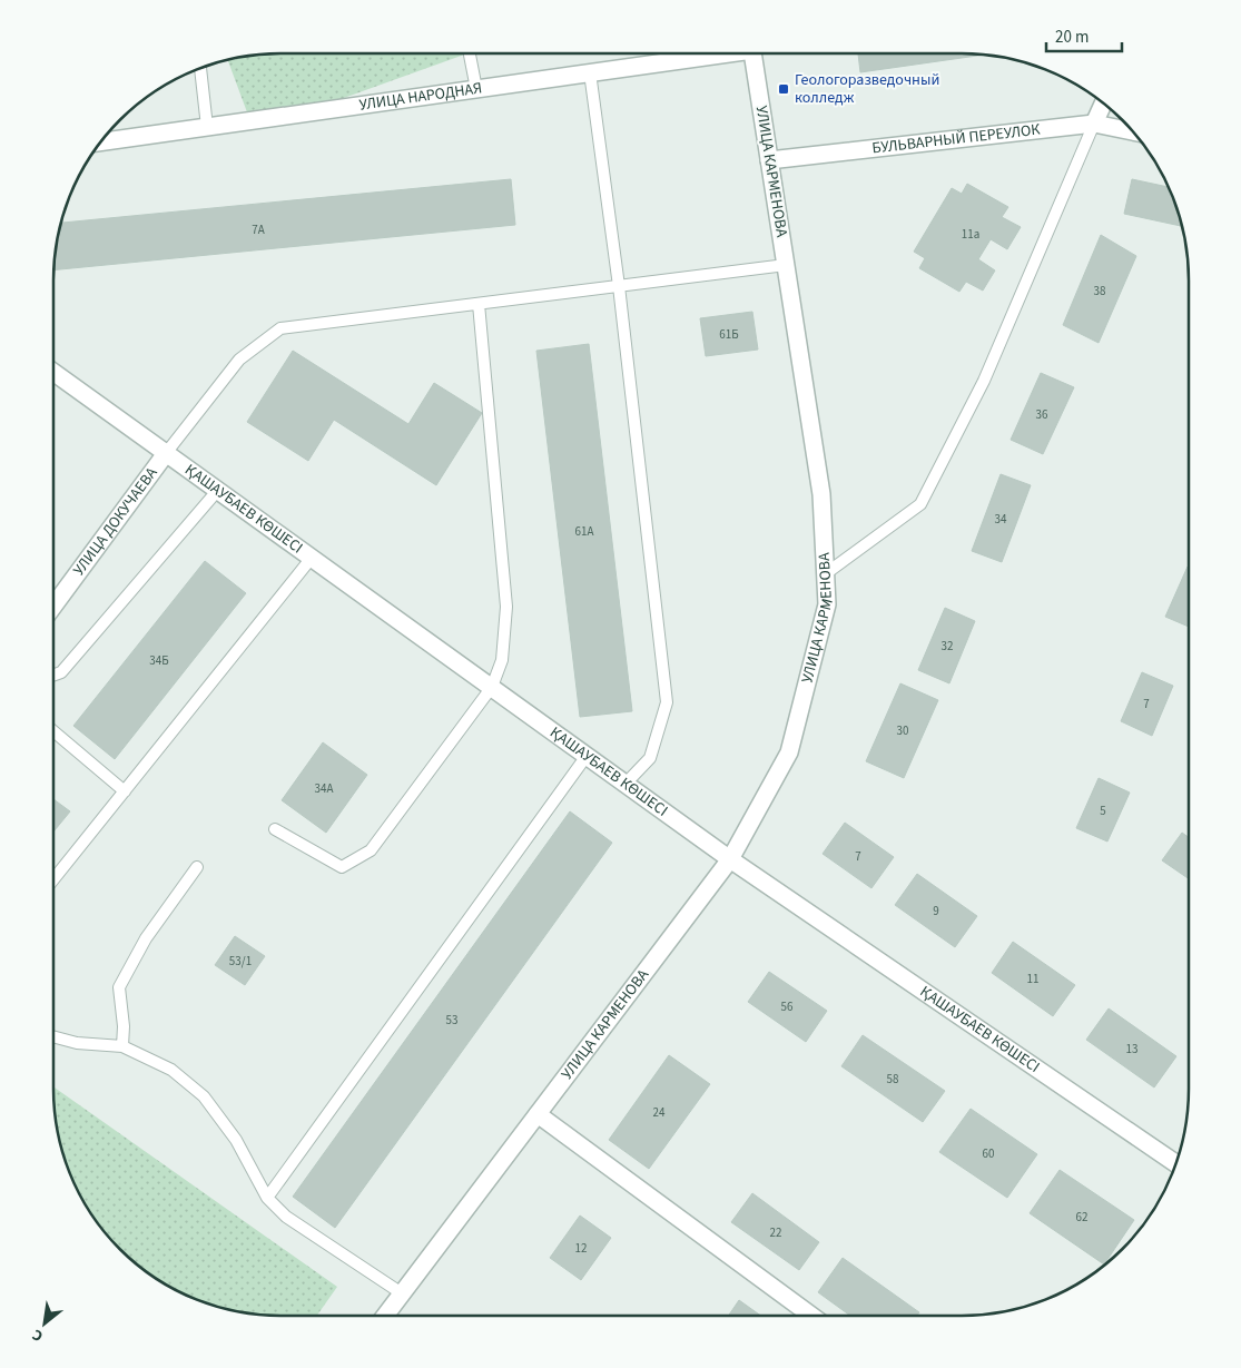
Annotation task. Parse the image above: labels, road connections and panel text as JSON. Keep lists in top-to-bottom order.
{
  "streets": {
    "street": [
      "УЛИЦА НАРОДНАЯ",
      "БУЛЬВАРНЫЙ ПЕРЕУЛОК",
      "УЛИЦА КАРМЕНОВА",
      "ҚАШАУБАЕВ КӨШЕСІ",
      "УЛИЦА ДОКУЧАЕВА"
    ]
  },
  "crossings": [
    ["БУЛЬВАРНЫЙ ПЕРЕУЛОК", "УЛИЦА КАРМЕНОВА"],
    ["УЛИЦА КАРМЕНОВА", "ҚАШАУБАЕВ КӨШЕСІ"],
    ["ҚАШАУБАЕВ КӨШЕСІ", "УЛИЦА ДОКУЧАЕВА"]
  ],
  "places": {
    "transit": ["Геологоразведочный колледж"]
  },
  "house_numbers": [
    "7А",
    "11а",
    "38",
    "61Б",
    "36",
    "34",
    "61А",
    "32",
    "34Б",
    "7",
    "30",
    "34А",
    "5",
    "7",
    "9",
    "53/1",
    "11",
    "56",
    "53",
    "13",
    "58",
    "24",
    "60",
    "62",
    "22",
    "12"
  ],
  "scale_bar": "20 m",
  "north": "bottom left"
}
